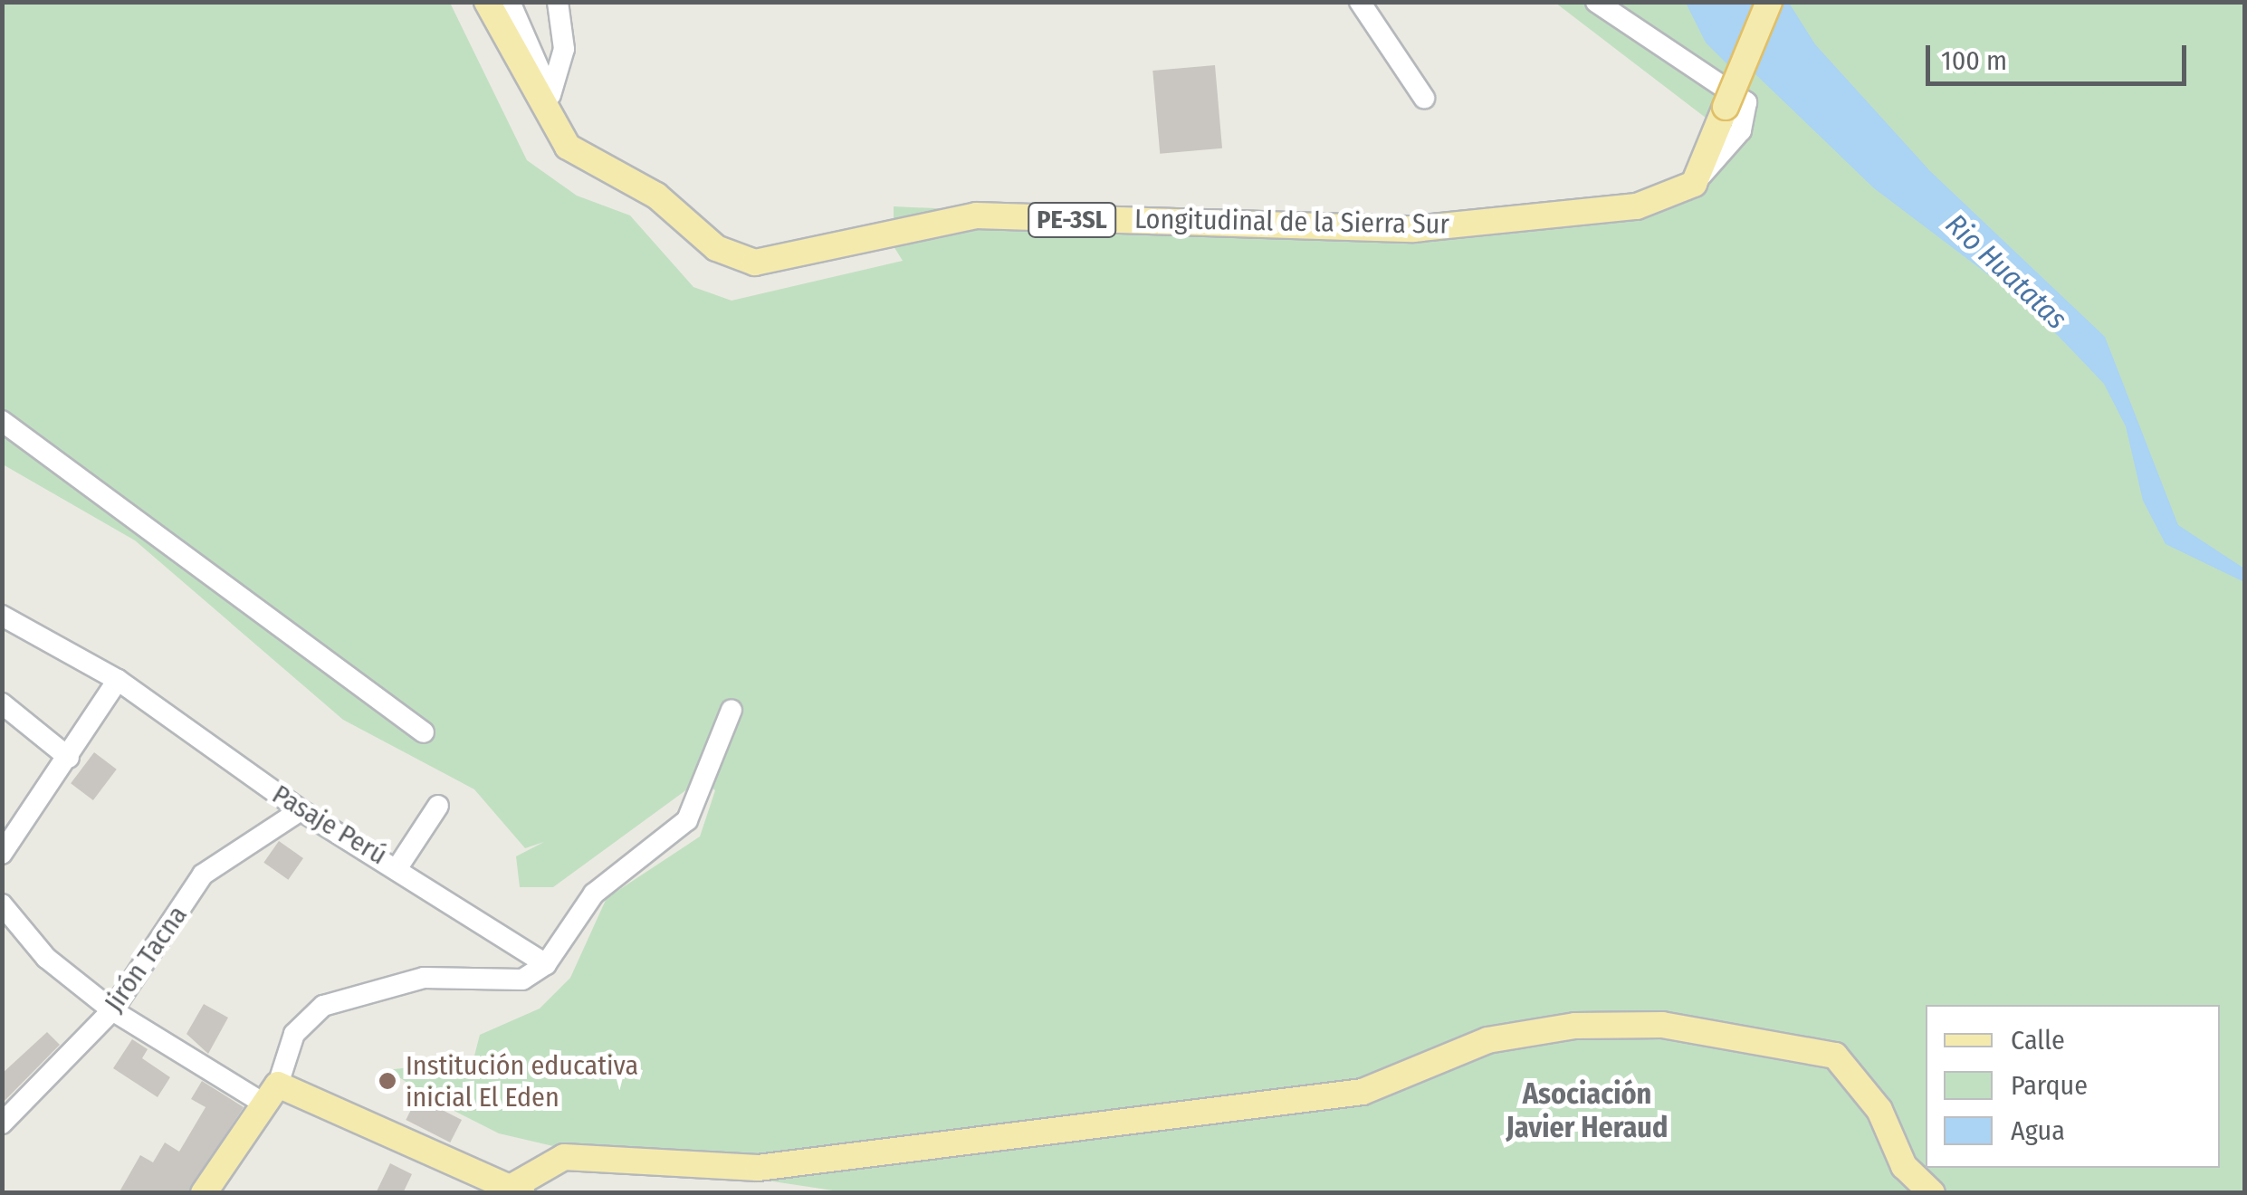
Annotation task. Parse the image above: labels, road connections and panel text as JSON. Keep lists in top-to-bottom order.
{
  "streets": {
    "main road": ["PE-3SL", "Longitudinal de la Sierra Sur"],
    "street": ["Pasaje Perú", "Jirón Tacna"]
  },
  "crossings": [
    ["Pasaje Perú", "Jirón Tacna"]
  ],
  "districts": ["Asociación Javier Heraud"],
  "water": ["Rio Huatatas"],
  "places": ["Institución educativa inicial El Eden"],
  "legend": ["Calle", "Parque", "Agua"],
  "scale_bar": "100 m"
}
